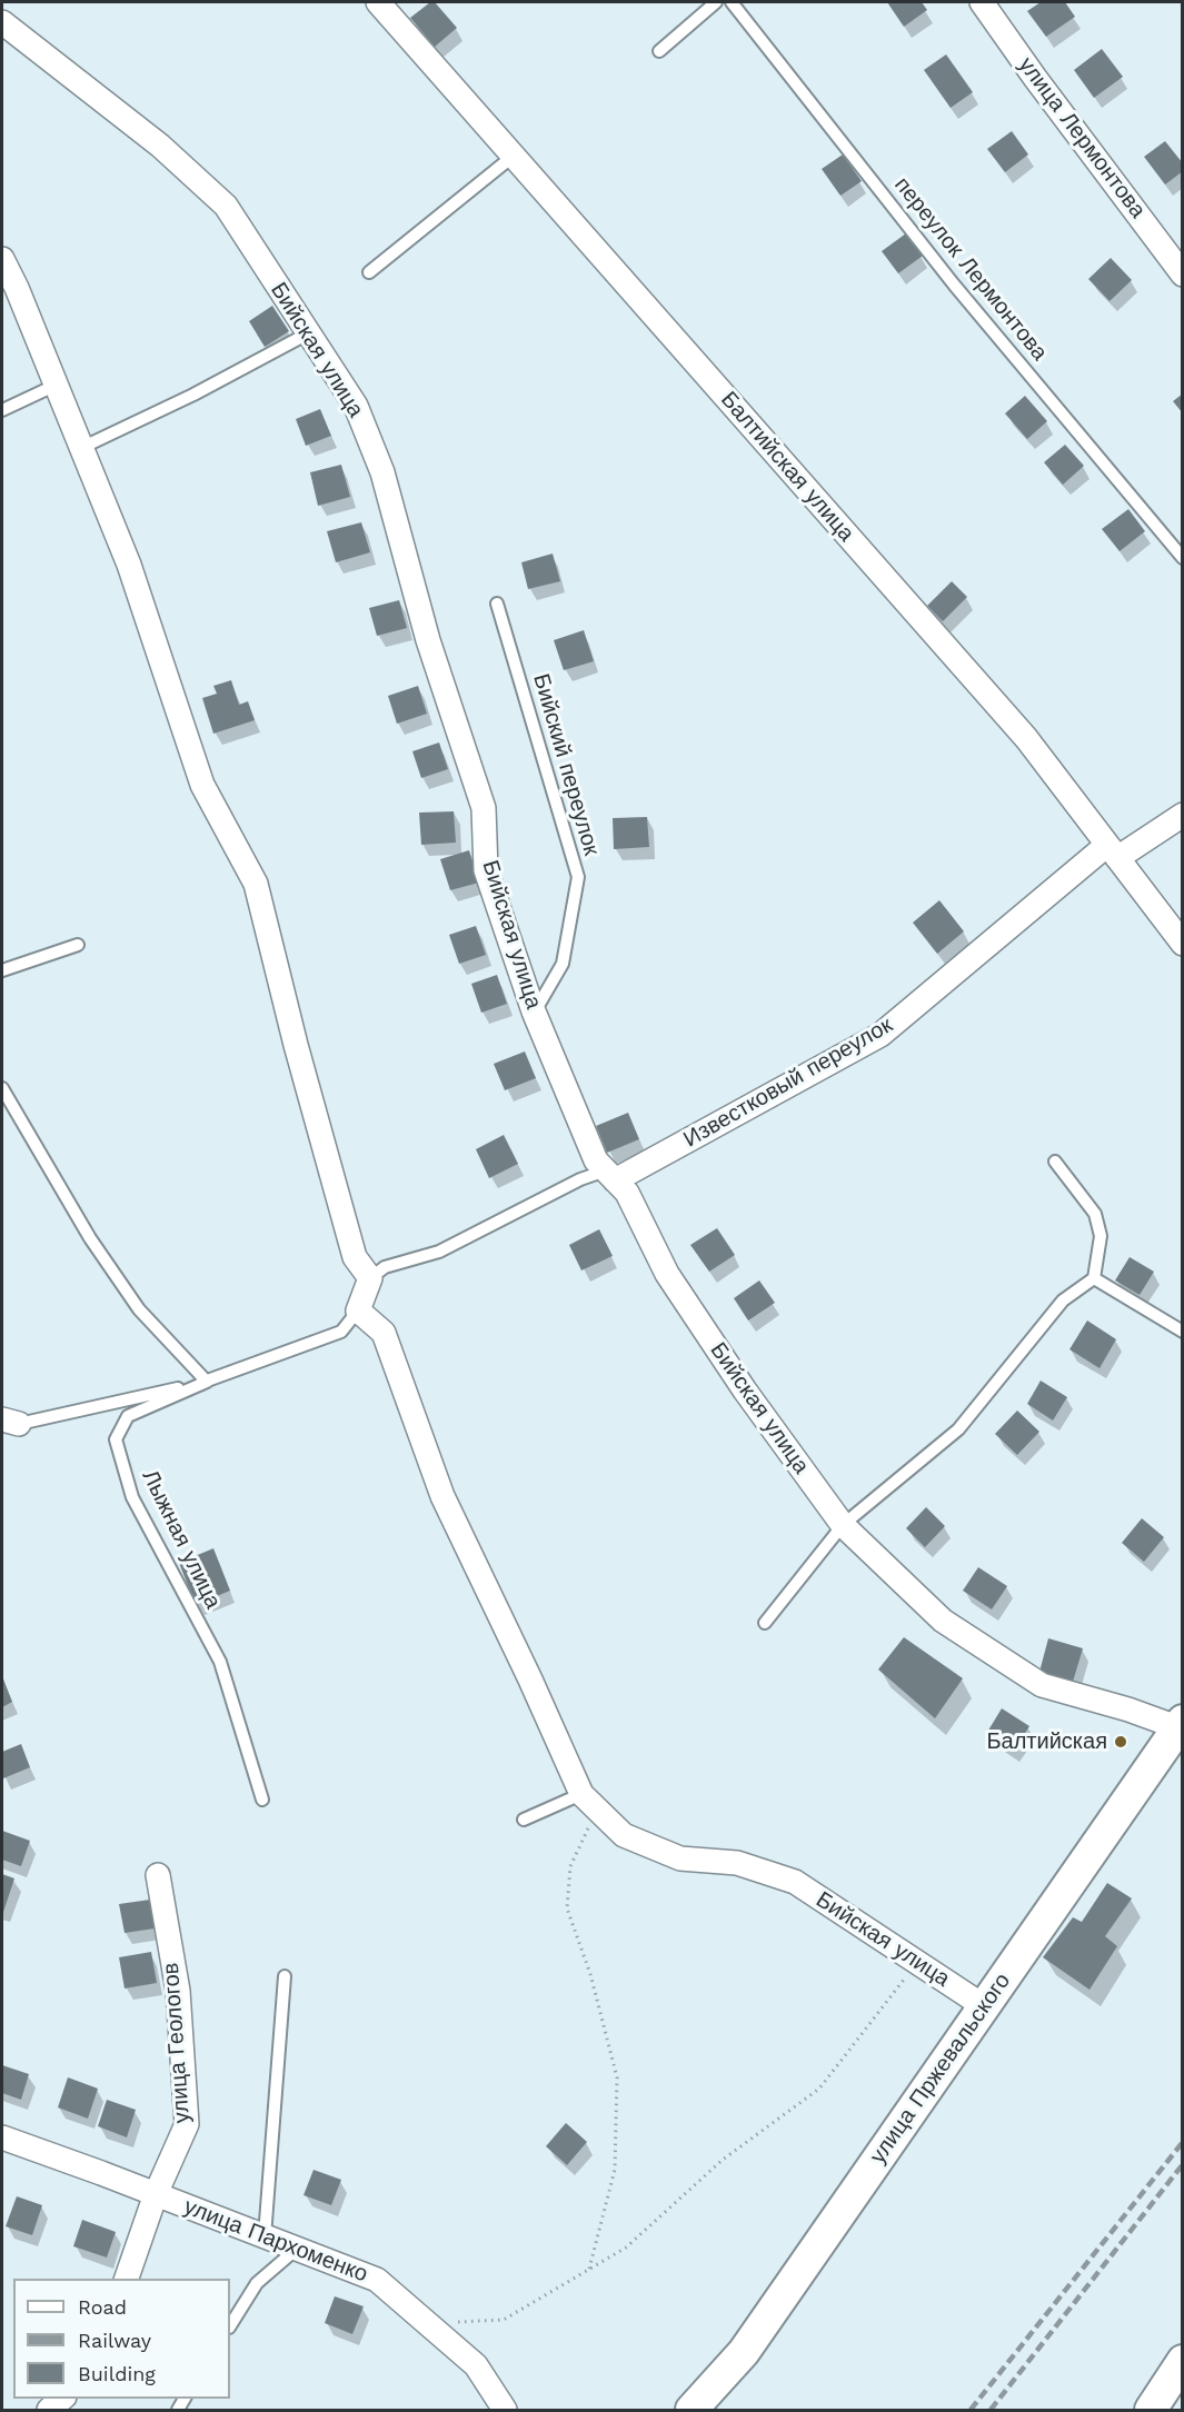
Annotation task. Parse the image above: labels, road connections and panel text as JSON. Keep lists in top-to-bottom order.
{
  "streets": {
    "street": [
      "улица Лермонтова",
      "Бийская улица",
      "Балтийская улица",
      "Известковый переулок",
      "улица Геологов",
      "улица Пржевальского",
      "улица Пархоменко"
    ],
    "lane": ["переулок Лермонтова", "Бийский переулок", "Лыжная улица"]
  },
  "crossings": [
    ["Бийская улица", "Бийский переулок"],
    ["Бийская улица", "Известковый переулок"],
    ["Бийская улица", "улица Пржевальского"],
    ["Балтийская улица", "Известковый переулок"],
    ["улица Геологов", "улица Пархоменко"]
  ],
  "places": ["Балтийская"],
  "legend": ["Road", "Railway", "Building"]
}
